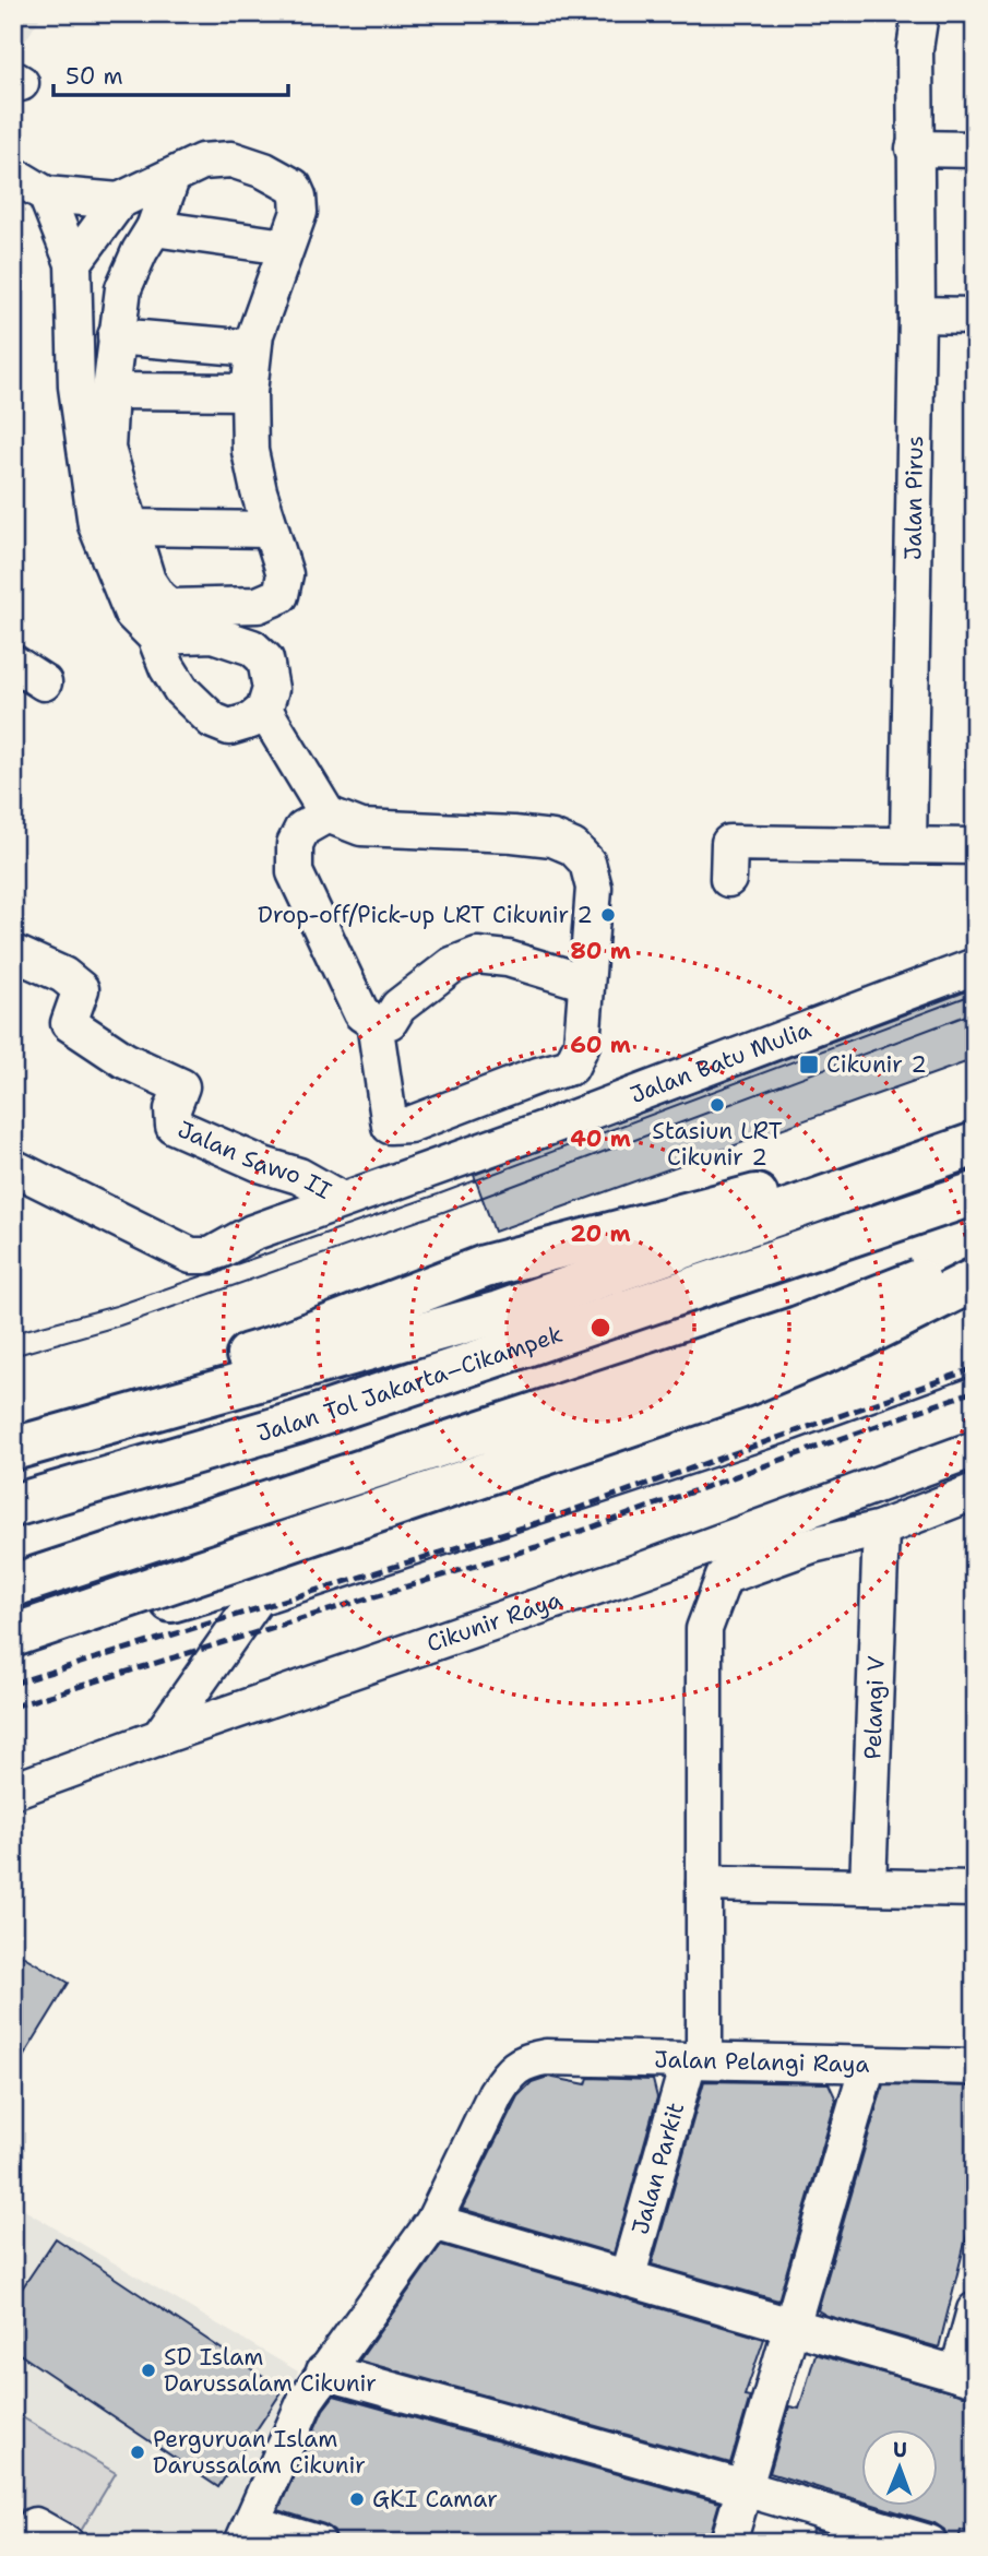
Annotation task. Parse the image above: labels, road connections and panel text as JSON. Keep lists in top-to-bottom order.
{
  "streets": {
    "highway": ["Jalan Tol Jakarta–Cikampek"],
    "street": [
      "Jalan Pirus",
      "Jalan Batu Mulia",
      "Jalan Sawo II",
      "Cikunir Raya",
      "Pelangi V",
      "Jalan Pelangi Raya",
      "Jalan Parkit"
    ]
  },
  "crossings": [
    ["Jalan Batu Mulia", "Jalan Sawo II"],
    ["Pelangi V", "Jalan Parkit"],
    ["Jalan Pelangi Raya", "Jalan Parkit"]
  ],
  "places": {
    "other": [
      "Drop-off/Pick-up LRT Cikunir 2",
      "Stasiun LRT Cikunir 2",
      "SD Islam Darussalam Cikunir",
      "Perguruan Islam Darussalam Cikunir",
      "GKI Camar"
    ],
    "transit": ["Cikunir 2"]
  },
  "scale_bar": "50 m",
  "north": "top",
  "rings": [
    "80 m",
    "60 m",
    "40 m",
    "20 m"
  ]
}
